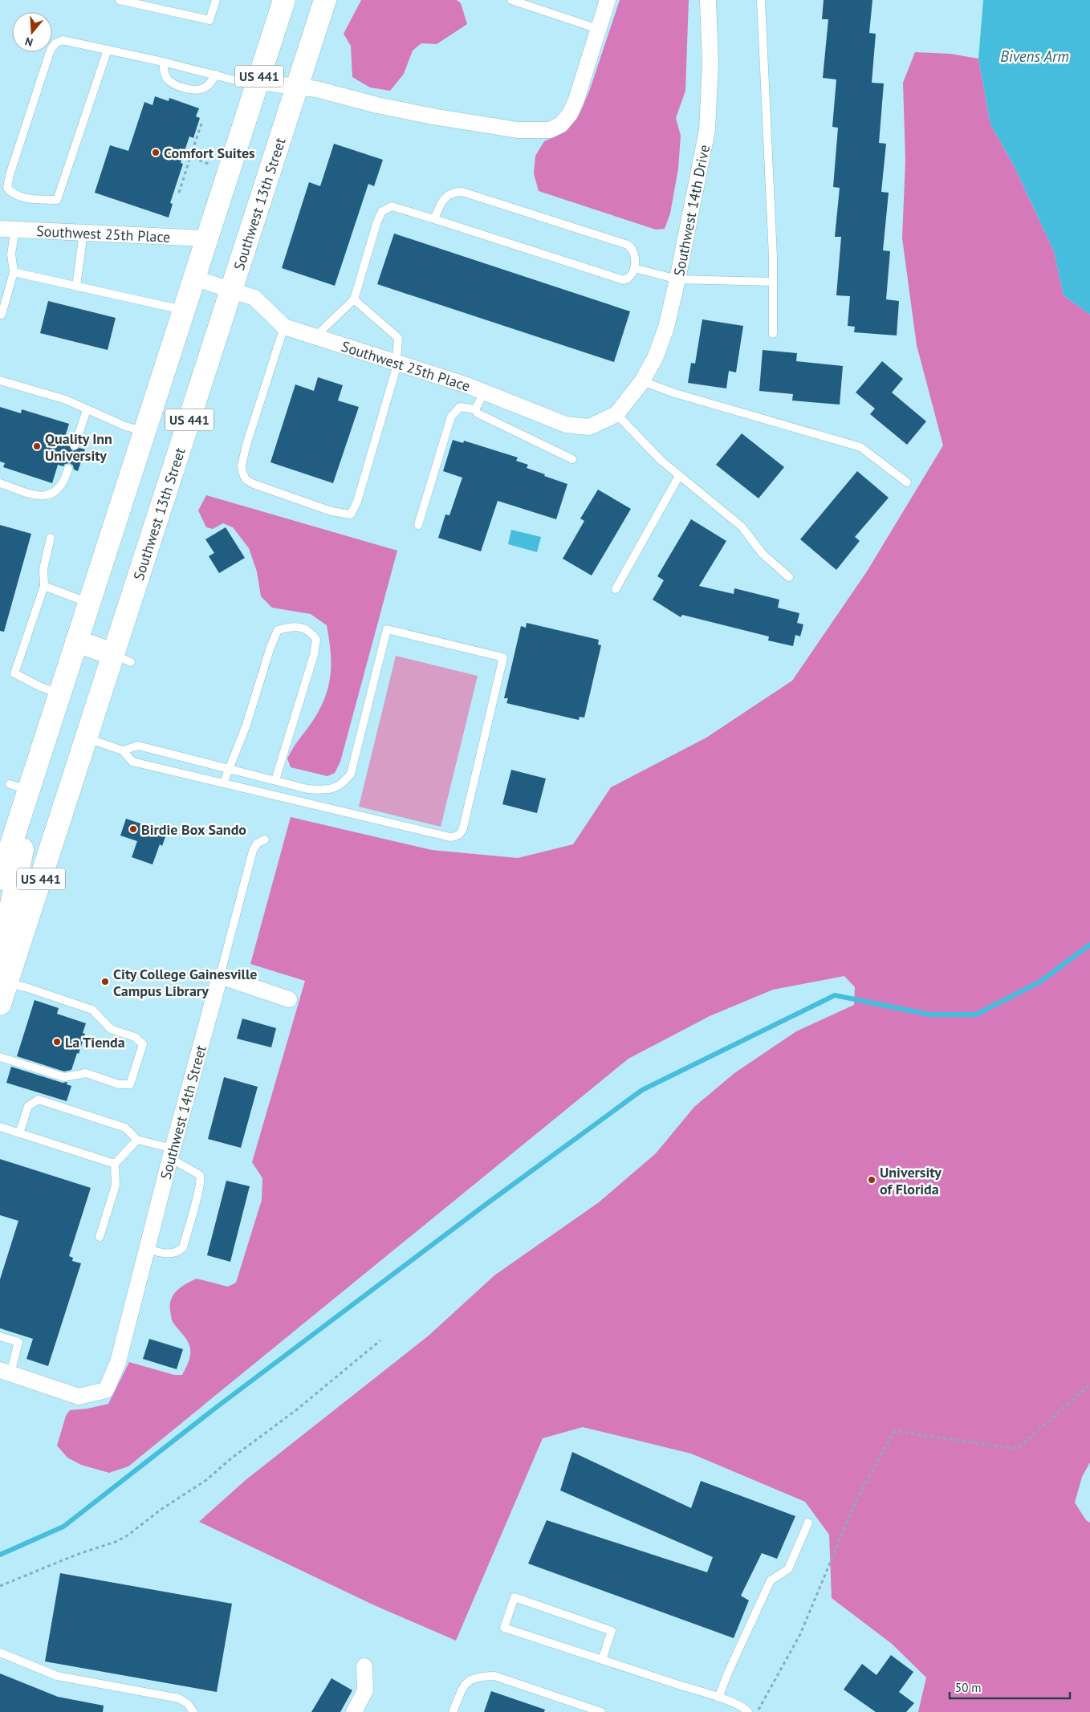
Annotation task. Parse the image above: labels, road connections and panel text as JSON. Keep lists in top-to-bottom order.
{
  "streets": {
    "main road": ["US 441", "Southwest 13th Street"],
    "street": ["Southwest 14th Drive", "Southwest 25th Place", "Southwest 14th Street"]
  },
  "crossings": [
    ["US 441", "Southwest 25th Place"],
    ["Southwest 13th Street", "Southwest 25th Place"],
    ["Southwest 14th Drive", "Southwest 25th Place"]
  ],
  "water": ["Bivens Arm"],
  "places": [
    "Comfort Suites",
    "Quality Inn University",
    "Birdie Box Sando",
    "City College Gainesville Campus Library",
    "La Tienda",
    "University of Florida"
  ],
  "scale_bar": "50 m",
  "north": "bottom"
}
